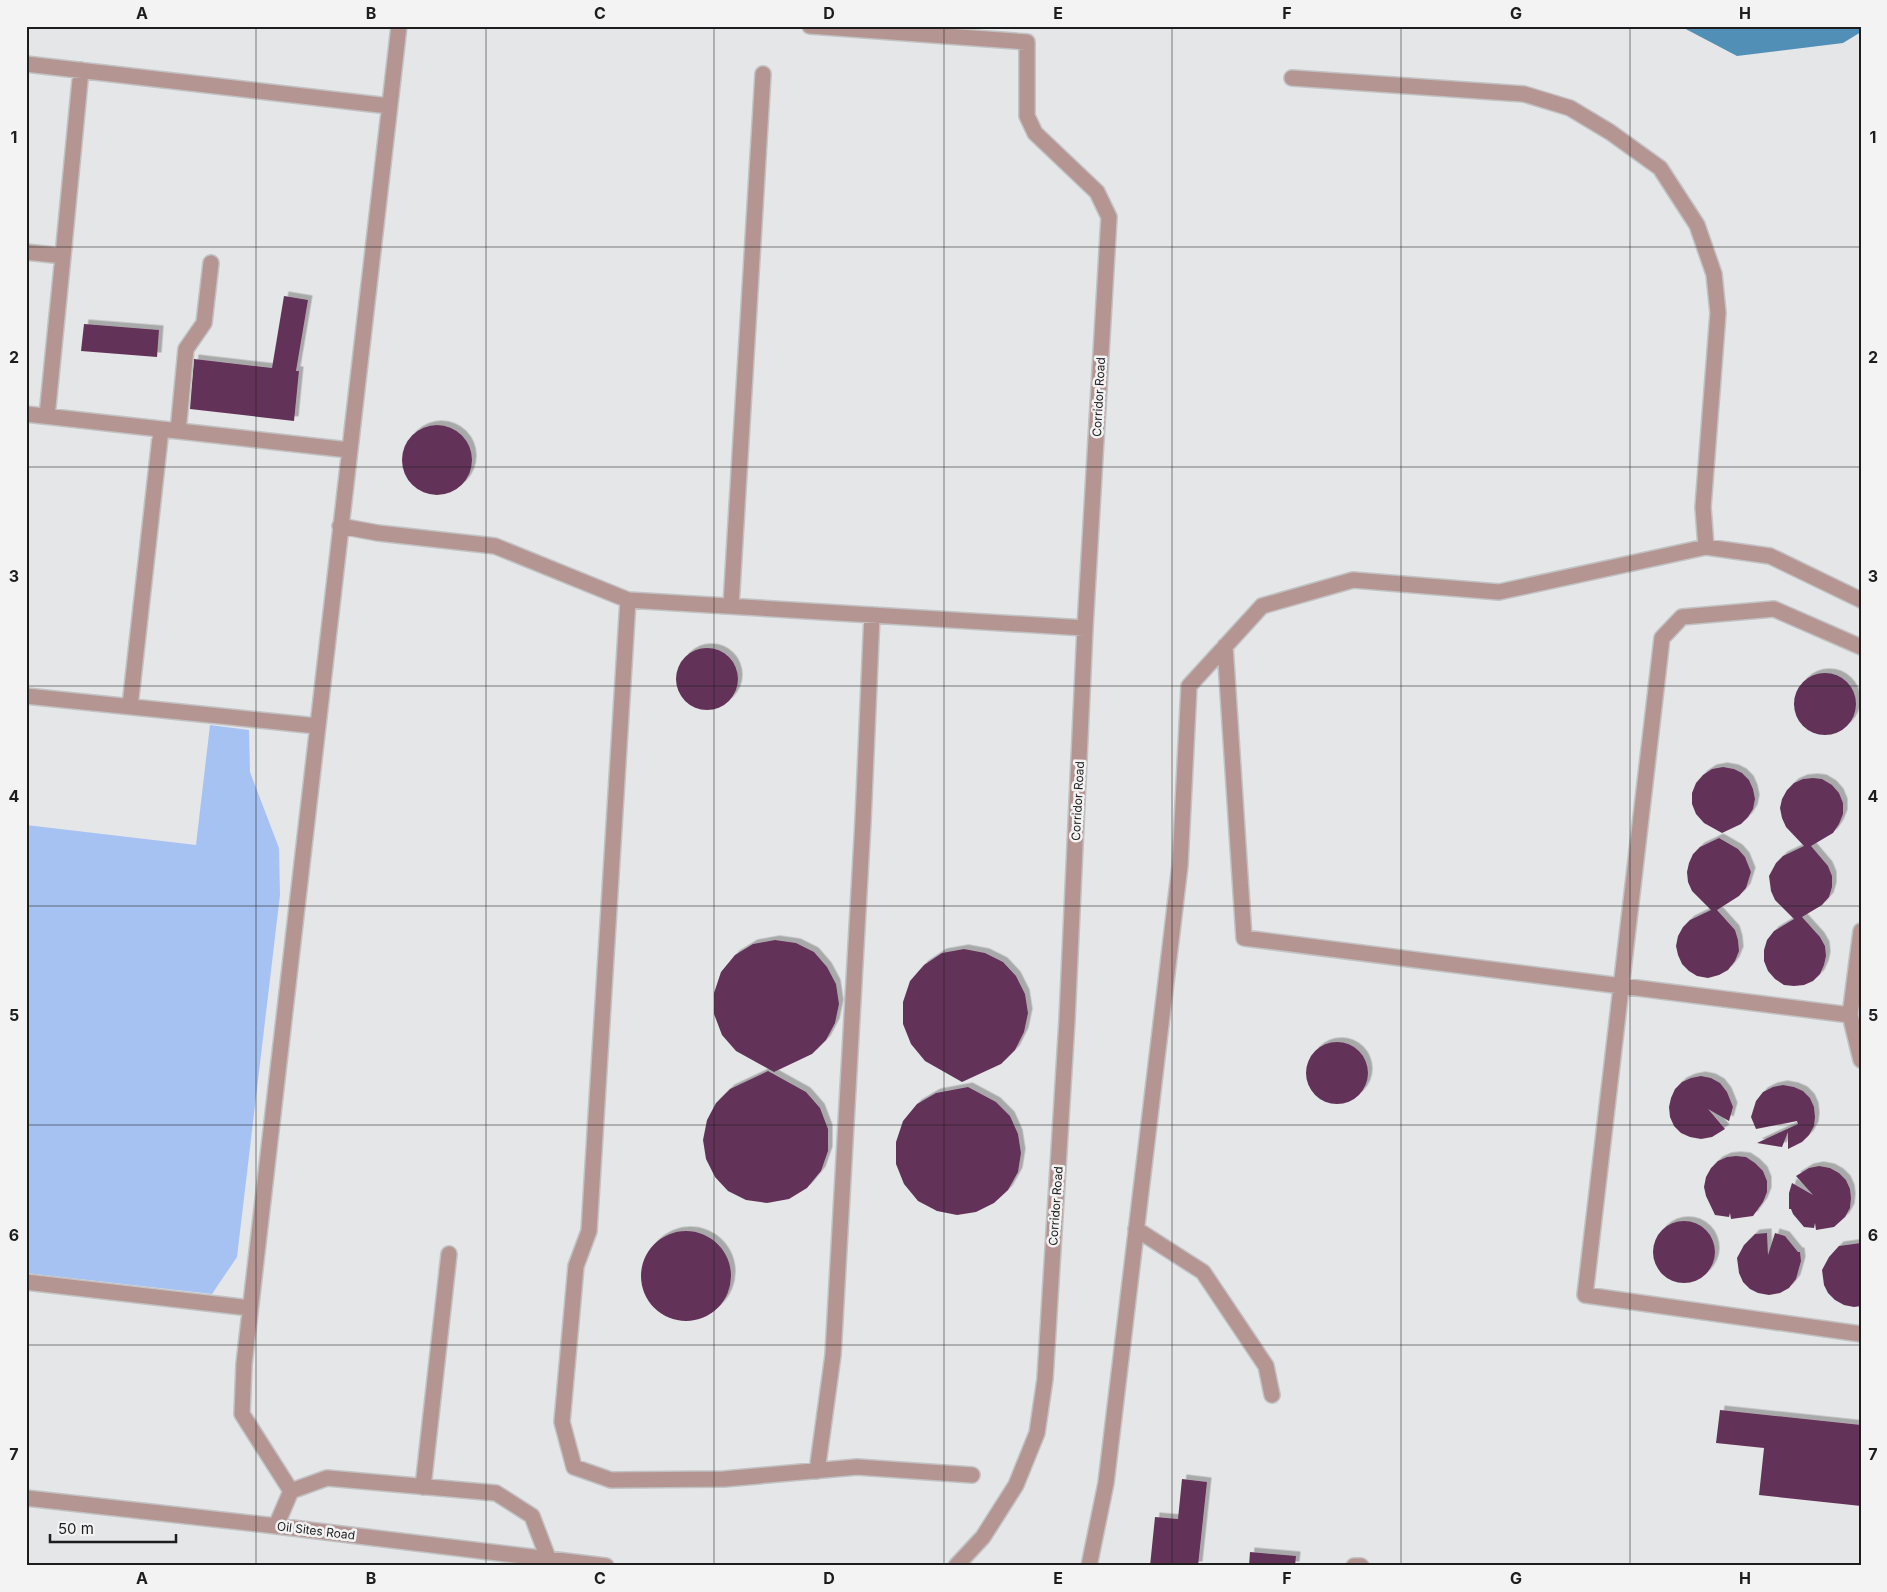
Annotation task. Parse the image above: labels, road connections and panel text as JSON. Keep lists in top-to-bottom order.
{
  "streets": {
    "street": ["Corridor Road", "Oil Sites Road"]
  },
  "scale_bar": "50 m",
  "grid": {
    "columns": [
      "A",
      "B",
      "C",
      "D",
      "E",
      "F",
      "G",
      "H"
    ],
    "rows": [
      "1",
      "2",
      "3",
      "4",
      "5",
      "6",
      "7"
    ]
  }
}
